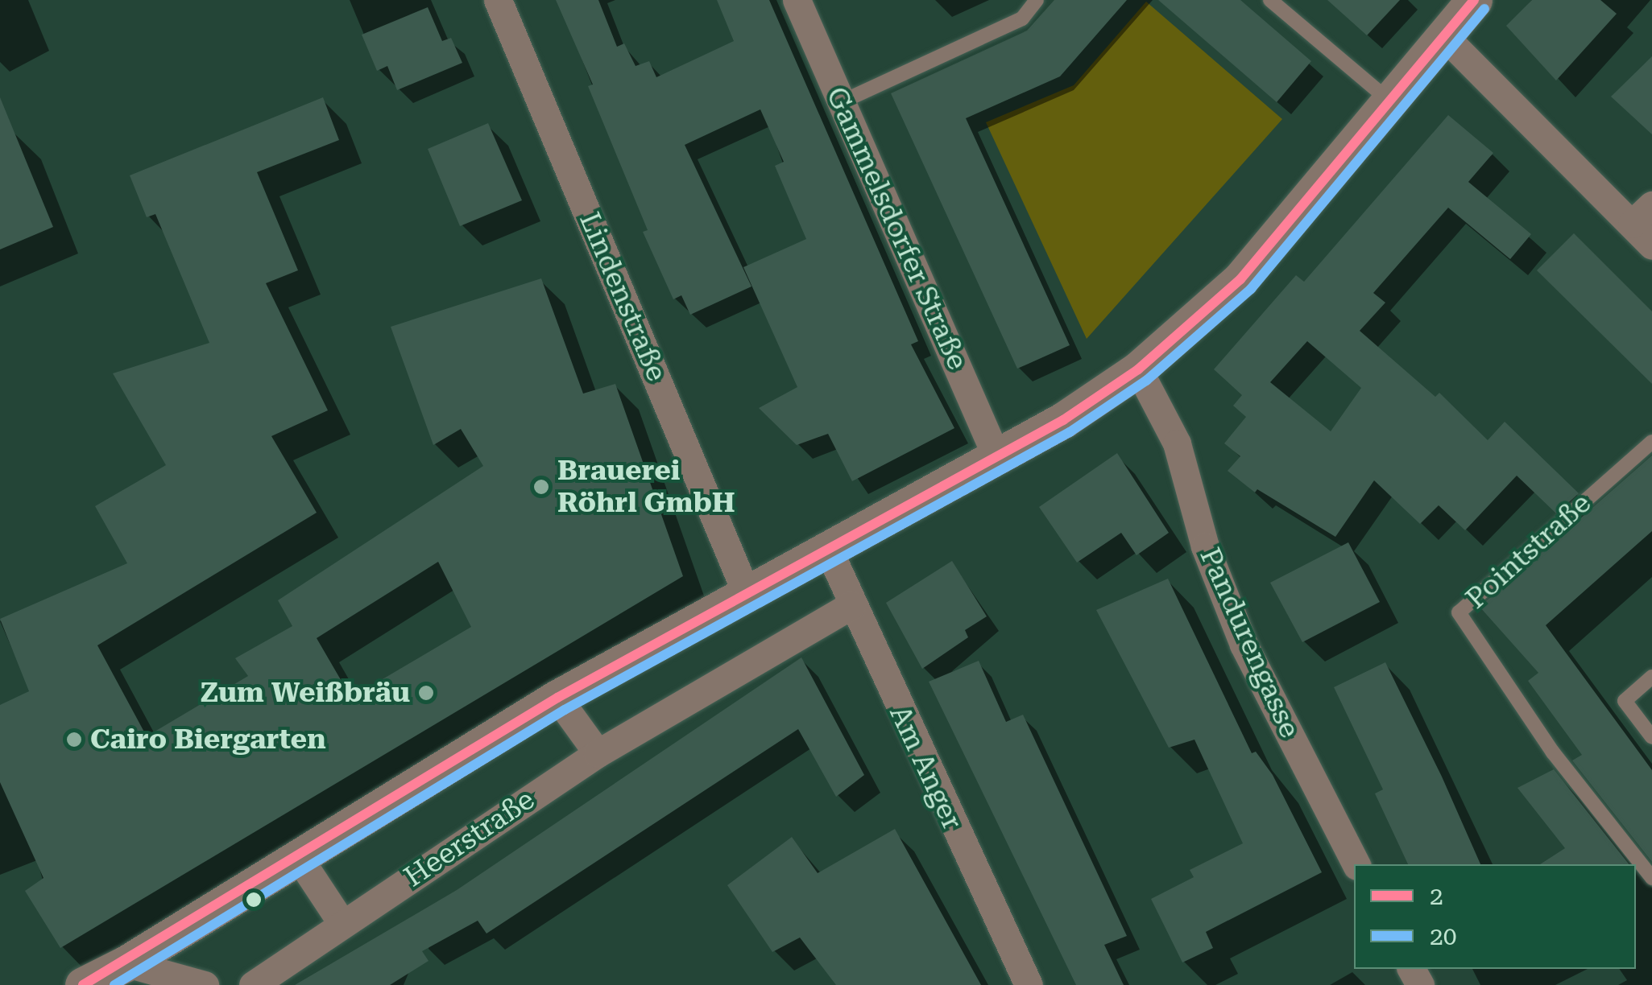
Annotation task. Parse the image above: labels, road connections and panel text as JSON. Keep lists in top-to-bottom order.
{
  "streets": {
    "street": [
      "Gammelsdorfer Straße",
      "Lindenstraße",
      "Pandurengasse",
      "Am Anger",
      "Heerstraße"
    ],
    "lane": ["Pointstraße"]
  },
  "crossings": [
    ["Am Anger", "Heerstraße"]
  ],
  "places": ["Brauerei Röhrl GmbH", "Zum Weißbräu", "Cairo Biergarten"],
  "lines": ["transit line 2", "transit line 20"],
  "legend": ["2", "20"]
}
